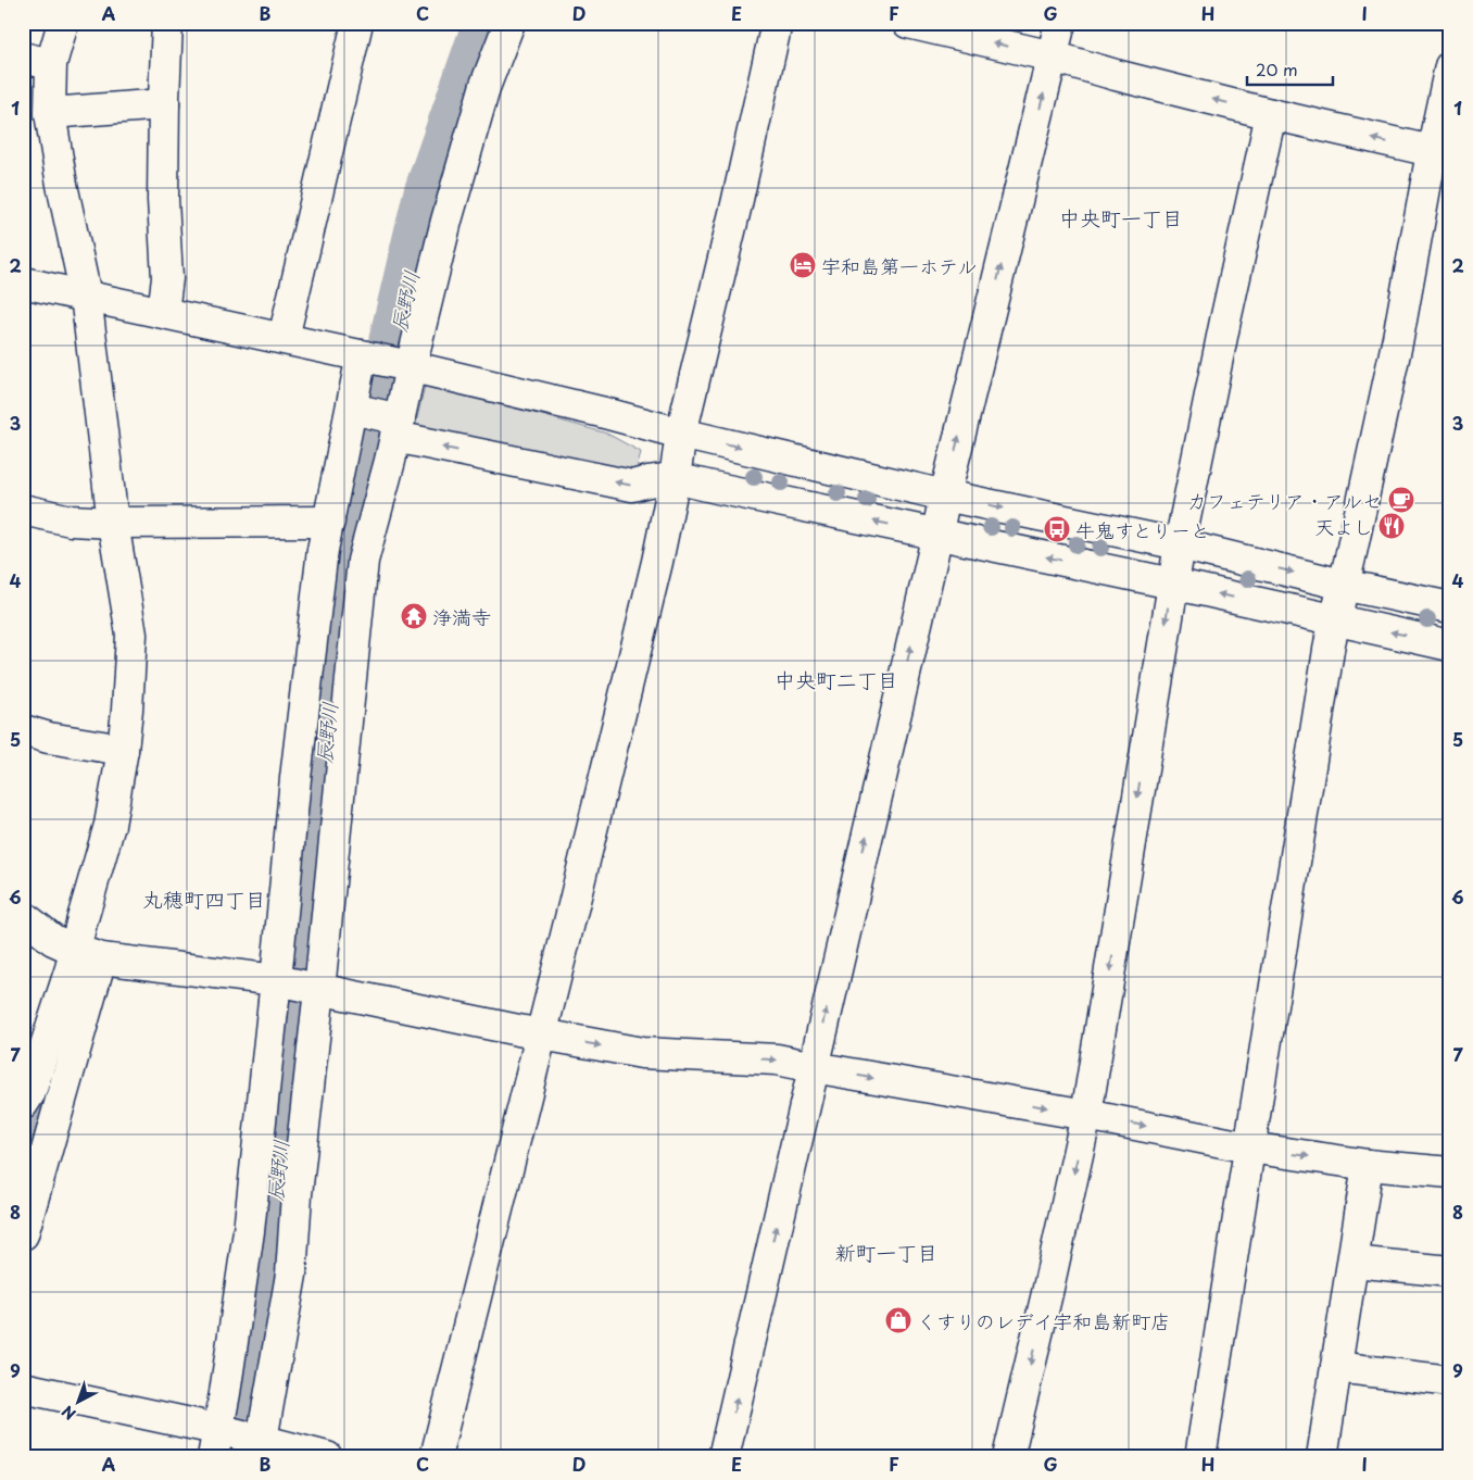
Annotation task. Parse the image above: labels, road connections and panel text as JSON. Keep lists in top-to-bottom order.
{
  "districts": [
    "中央町一丁目",
    "中央町二丁目",
    "丸穂町四丁目",
    "新町一丁目"
  ],
  "water": ["辰野川"],
  "places": {
    "hotel": ["宇和島第一ホテル"],
    "cafe": ["カフェテリア・アルセ"],
    "restaurant": ["天よし"],
    "bus stop": ["牛鬼すとりーと"],
    "temple": ["浄満寺"],
    "shop": ["くすりのレデイ宇和島新町店"]
  },
  "scale_bar": "20 m",
  "north": "bottom left",
  "grid": {
    "columns": [
      "A",
      "B",
      "C",
      "D",
      "E",
      "F",
      "G",
      "H",
      "I"
    ],
    "rows": [
      "1",
      "2",
      "3",
      "4",
      "5",
      "6",
      "7",
      "8",
      "9"
    ]
  }
}
